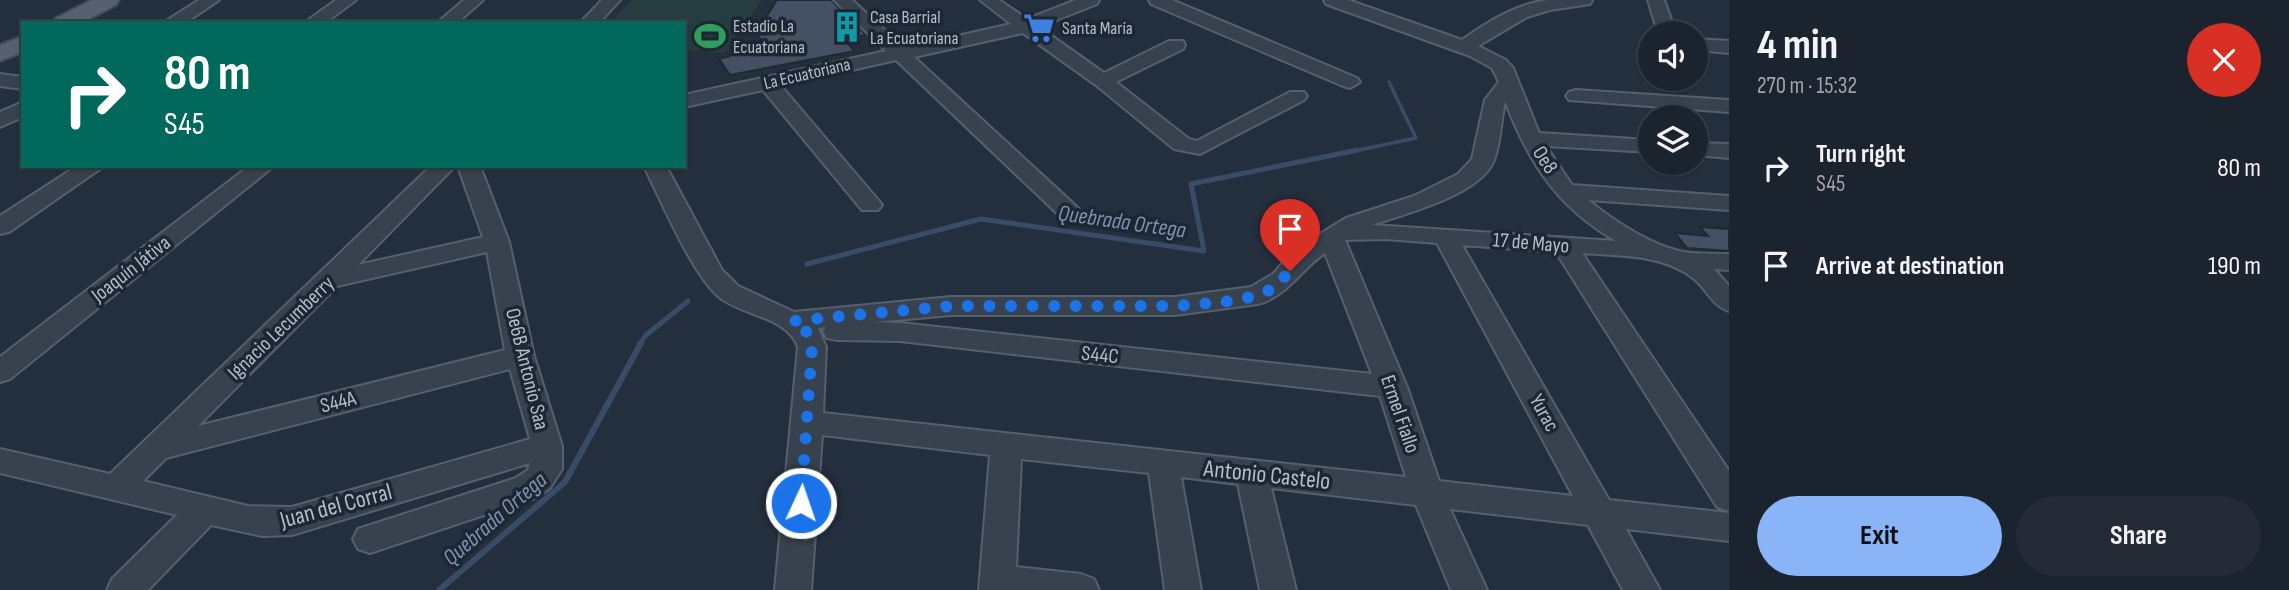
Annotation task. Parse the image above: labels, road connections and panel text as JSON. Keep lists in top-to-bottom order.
{
  "streets": {
    "street": [
      "La Ecuatoriana",
      "Oe8",
      "17 de Mayo",
      "Joaquín Játiva",
      "Ignacio Lecumberry",
      "S44C",
      "Oe6B Antonio Saa",
      "S44A",
      "Yurac",
      "Ermel Fiallo",
      "Antonio Castelo",
      "Juan del Corral"
    ]
  },
  "crossings": [
    ["Oe8", "17 de Mayo"],
    ["17 de Mayo", "Yurac"],
    ["17 de Mayo", "Ermel Fiallo"],
    ["Ignacio Lecumberry", "S44A"],
    ["Ignacio Lecumberry", "Juan del Corral"],
    ["S44C", "Ermel Fiallo"],
    ["Oe6B Antonio Saa", "S44A"],
    ["Oe6B Antonio Saa", "Juan del Corral"],
    ["Yurac", "Antonio Castelo"],
    ["Ermel Fiallo", "Antonio Castelo"]
  ],
  "water": ["Quebrada Ortega"],
  "places": {
    "building": ["Casa Barrial La Ecuatoriana"],
    "supermarket": ["Santa María"],
    "sports": ["Estadio La Ecuatoriana"]
  },
  "page": {
    "heading": ["4 min", "270 m · 15:32"],
    "turn": ["80 m", "S45"],
    "list": [
      {
        "name": "Turn right",
        "note": "S45",
        "value": "80 m"
      },
      {
        "name": "Arrive at destination",
        "value": "190 m"
      }
    ],
    "buttons": ["Exit", "Share"]
  }
}
